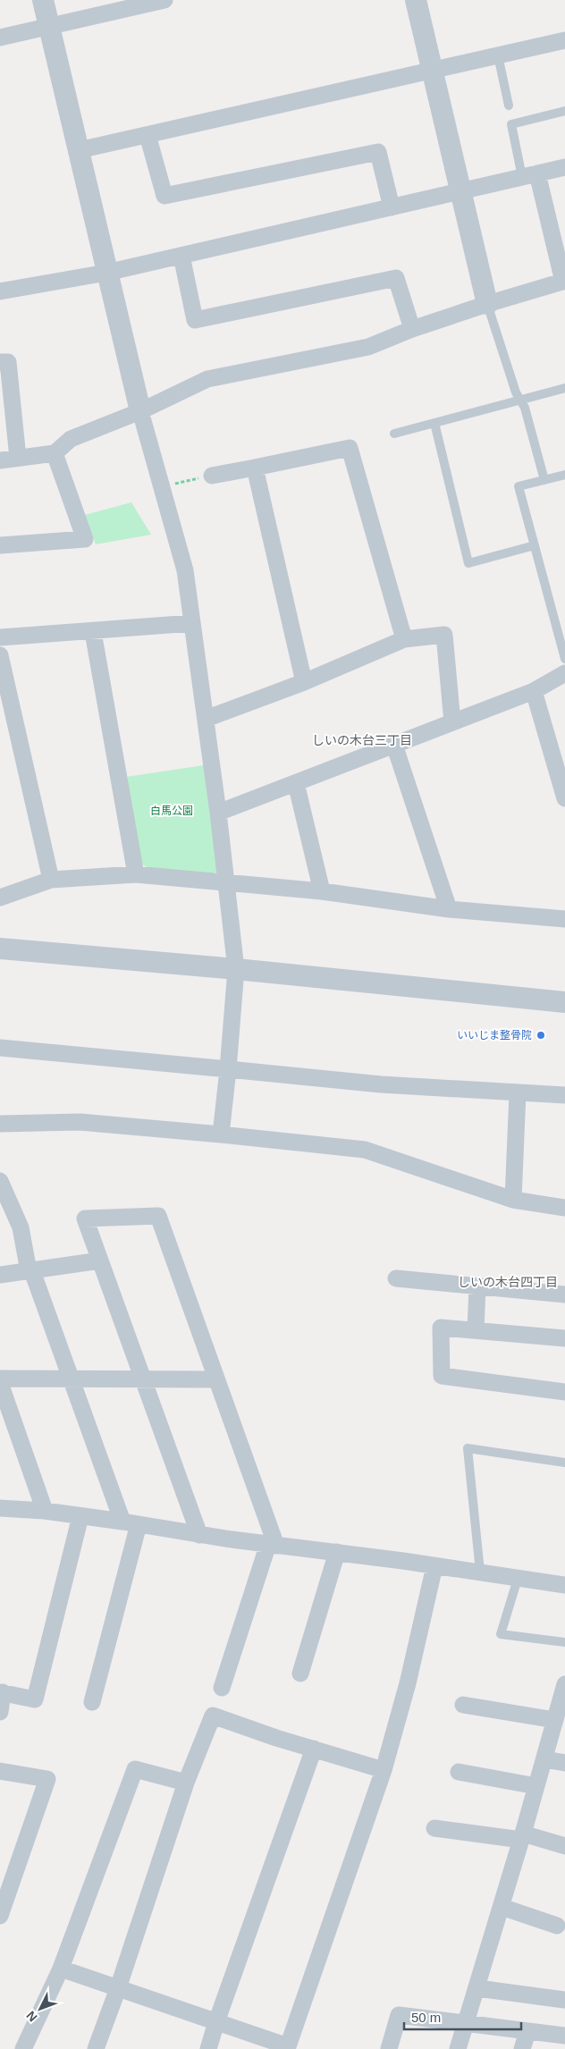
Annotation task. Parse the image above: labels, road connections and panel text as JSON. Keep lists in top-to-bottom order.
{
  "districts": ["しいの木台三丁目", "しいの木台四丁目"],
  "parks": ["白馬公園"],
  "places": ["いいじま整骨院"],
  "scale_bar": "50 m",
  "north": "bottom left"
}
